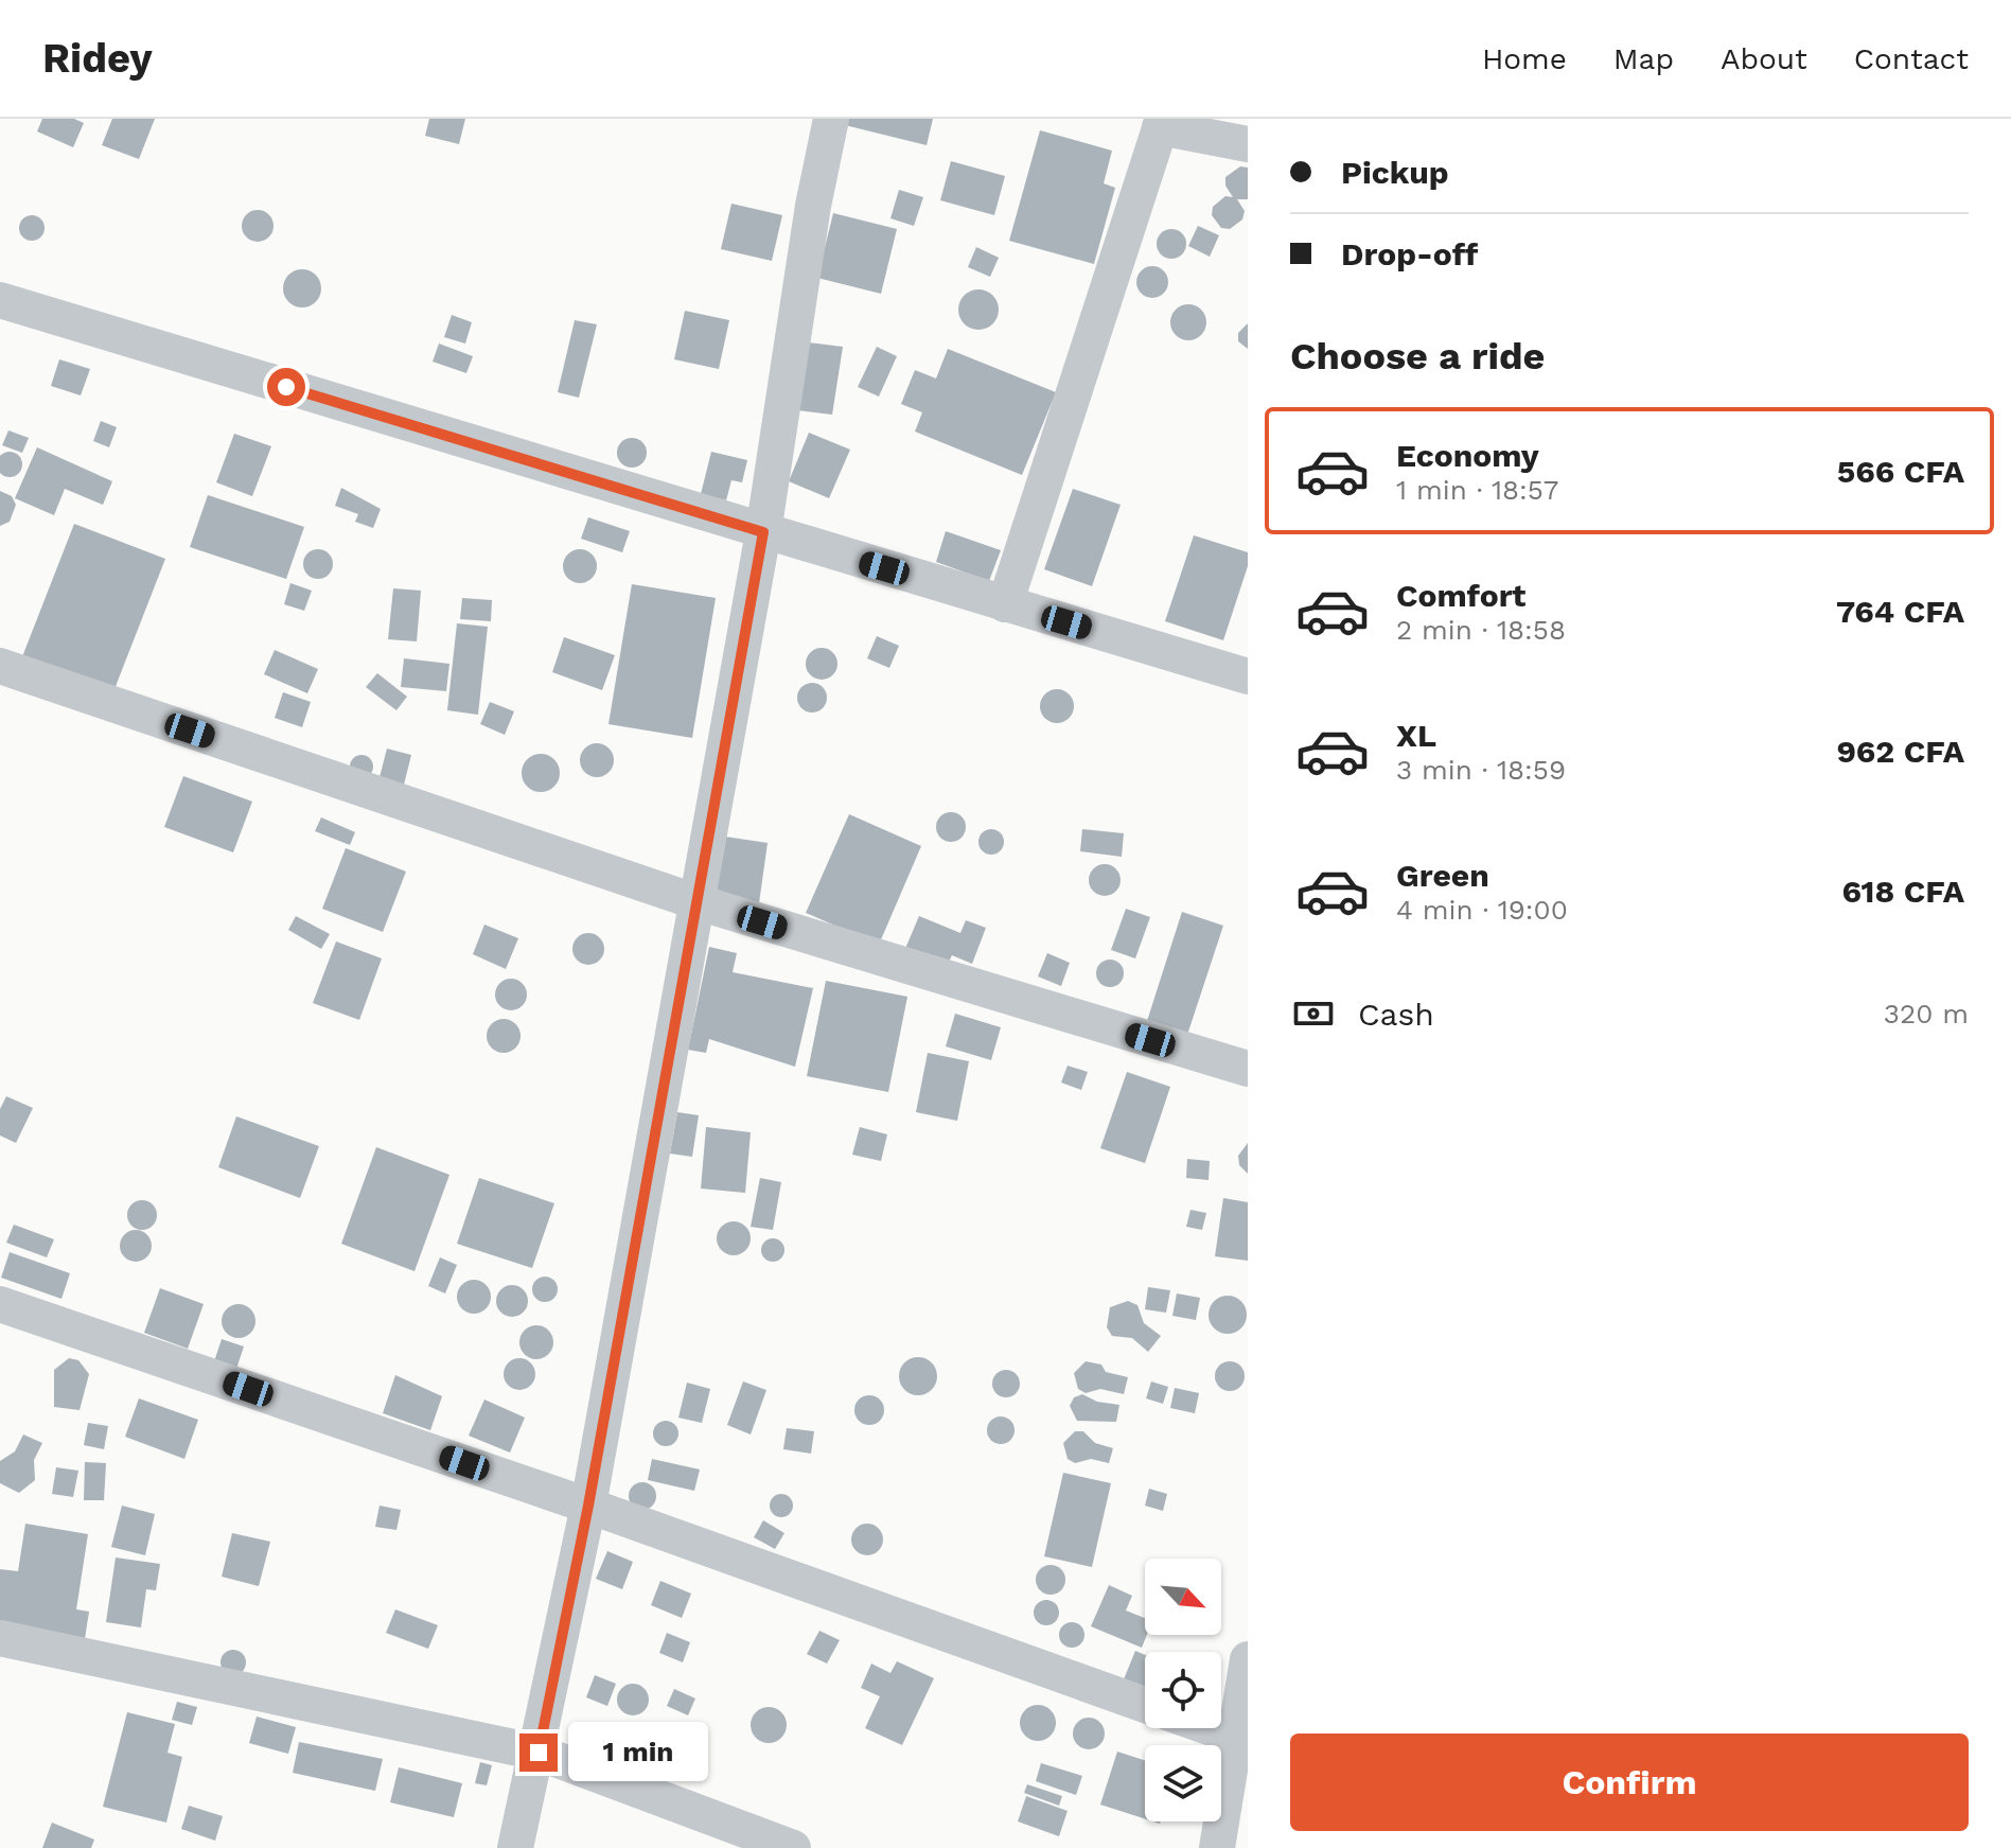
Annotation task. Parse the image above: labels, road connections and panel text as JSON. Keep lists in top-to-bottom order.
{
  "north": "bottom right",
  "page": {
    "header": "Ridey",
    "nav": [
      "Home",
      "Map",
      "About",
      "Contact"
    ],
    "banner": ["Pickup", "Drop-off"],
    "heading": "Choose a ride",
    "list": [
      {
        "name": "Economy",
        "note": "1 min · 18:57",
        "value": "566 CFA"
      },
      {
        "name": "Comfort",
        "note": "2 min · 18:58",
        "value": "764 CFA"
      },
      {
        "name": "XL",
        "note": "3 min · 18:59",
        "value": "962 CFA"
      },
      {
        "name": "Green",
        "note": "4 min · 19:00",
        "value": "618 CFA"
      }
    ],
    "pay": ["Cash", "320 m"],
    "buttons": "Confirm",
    "bubble": "1 min"
  }
}
